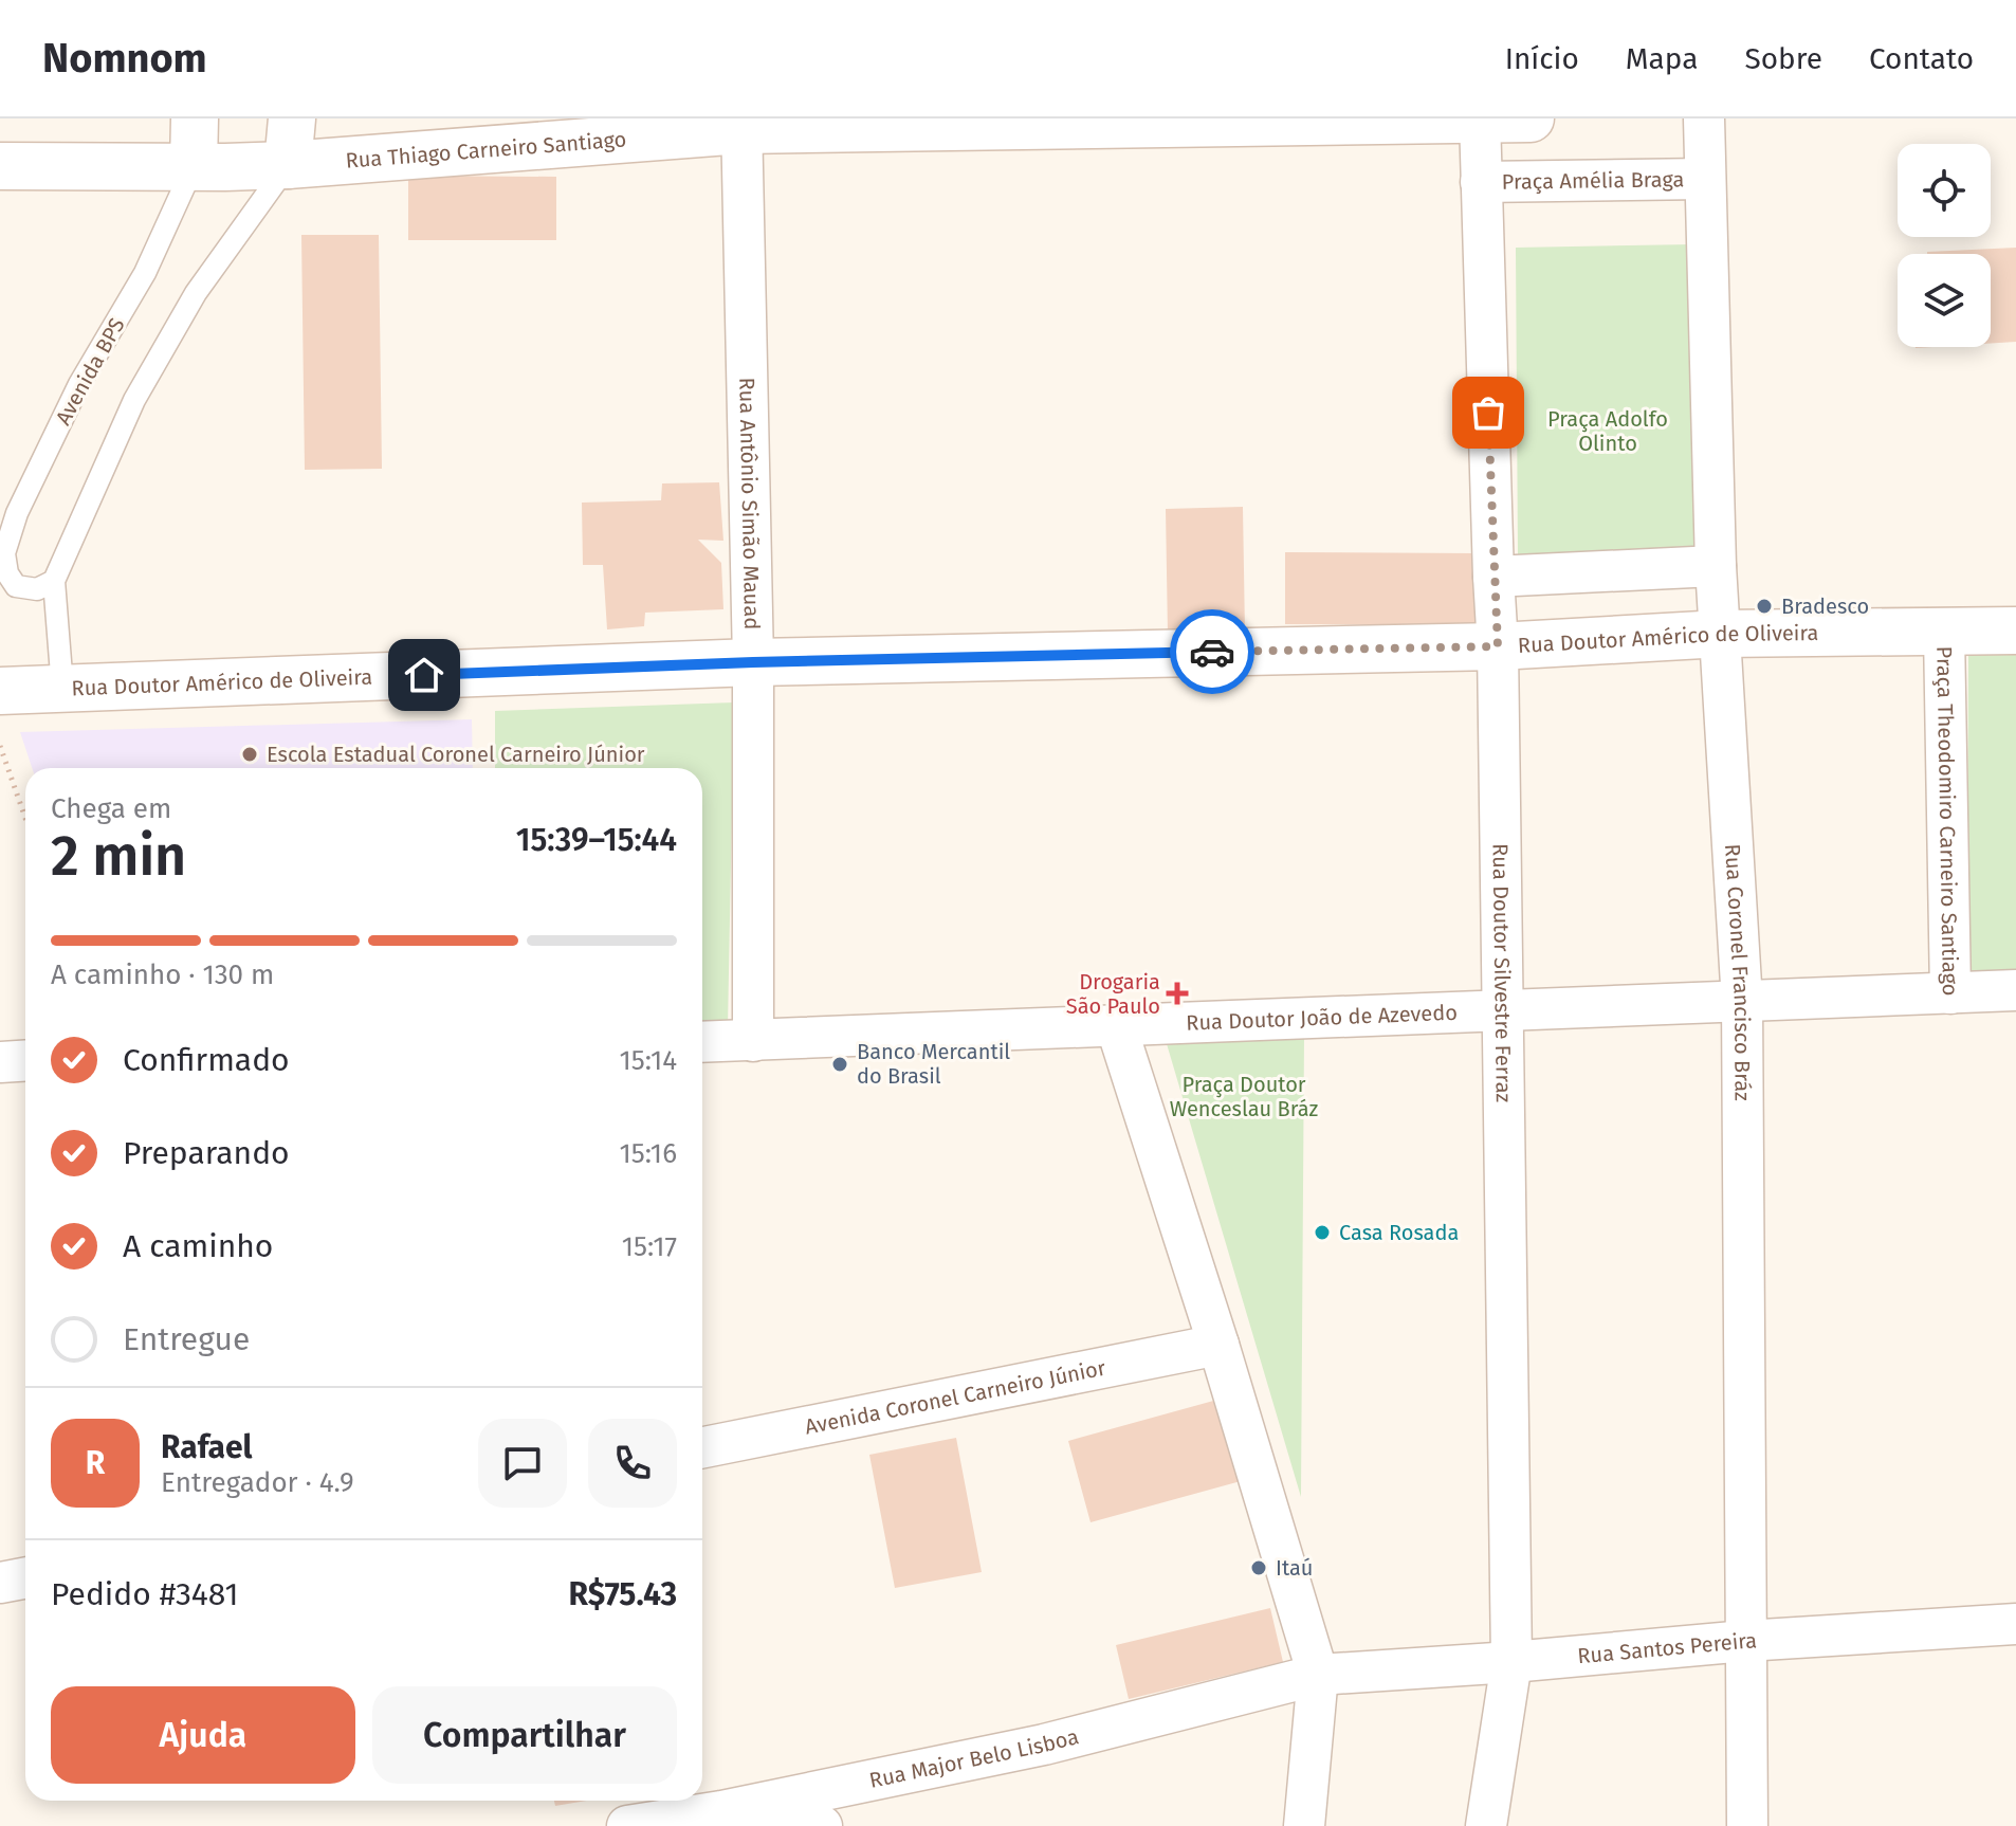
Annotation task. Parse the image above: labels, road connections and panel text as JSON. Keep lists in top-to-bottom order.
{
  "streets": {
    "main road": ["Rua Thiago Carneiro Santiago", "Avenida BPS", "Rua Doutor Américo de Oliveira"],
    "street": [
      "Praça Amélia Braga",
      "Rua Antônio Simão Mauad",
      "Praça Theodomiro Carneiro Santiago",
      "Rua Coronel Francisco Bráz",
      "Rua Doutor Silvestre Ferraz",
      "Rua Doutor João de Azevedo",
      "Avenida Coronel Carneiro Júnior",
      "Rua Santos Pereira",
      "Rua Major Belo Lisboa"
    ]
  },
  "crossings": [
    ["Rua Thiago Carneiro Santiago", "Avenida BPS"],
    ["Rua Thiago Carneiro Santiago", "Rua Antônio Simão Mauad"],
    ["Rua Thiago Carneiro Santiago", "Rua Doutor Silvestre Ferraz"],
    ["Praça Amélia Braga", "Rua Coronel Francisco Bráz"],
    ["Praça Amélia Braga", "Rua Doutor Silvestre Ferraz"],
    ["Rua Antônio Simão Mauad", "Rua Doutor Américo de Oliveira"],
    ["Rua Antônio Simão Mauad", "Rua Doutor João de Azevedo"],
    ["Rua Doutor Américo de Oliveira", "Praça Theodomiro Carneiro Santiago"],
    ["Rua Doutor Américo de Oliveira", "Rua Coronel Francisco Bráz"],
    ["Rua Doutor Américo de Oliveira", "Rua Doutor Silvestre Ferraz"],
    ["Praça Theodomiro Carneiro Santiago", "Rua Doutor João de Azevedo"],
    ["Rua Coronel Francisco Bráz", "Rua Doutor João de Azevedo"],
    ["Rua Coronel Francisco Bráz", "Rua Santos Pereira"],
    ["Rua Doutor Silvestre Ferraz", "Rua Doutor João de Azevedo"],
    ["Rua Doutor Silvestre Ferraz", "Rua Santos Pereira"],
    ["Rua Santos Pereira", "Rua Major Belo Lisboa"]
  ],
  "parks": ["Praça Adolfo Olinto", "Praça Doutor Wenceslau Bráz"],
  "places": {
    "other": [
      "Bradesco",
      "Escola Estadual Coronel Carneiro Júnior",
      "Banco Mercantil do Brasil",
      "Casa Rosada",
      "Itaú"
    ],
    "health": ["Drogaria São Paulo"]
  },
  "page": {
    "header": "Nomnom",
    "nav": [
      "Início",
      "Mapa",
      "Sobre",
      "Contato"
    ],
    "heading": ["2 min", "Chega em", "15:39–15:44"],
    "panel": [
      "Rafael",
      "Entregador · 4.9",
      "Pedido #3481",
      "R$75.43"
    ],
    "bar": "A caminho · 130 m",
    "list": [
      ["Confirmado", "15:14"],
      ["Preparando", "15:16"],
      ["A caminho", "15:17"],
      "Entregue"
    ],
    "round": "R",
    "buttons": ["Ajuda", "Compartilhar"]
  }
}
